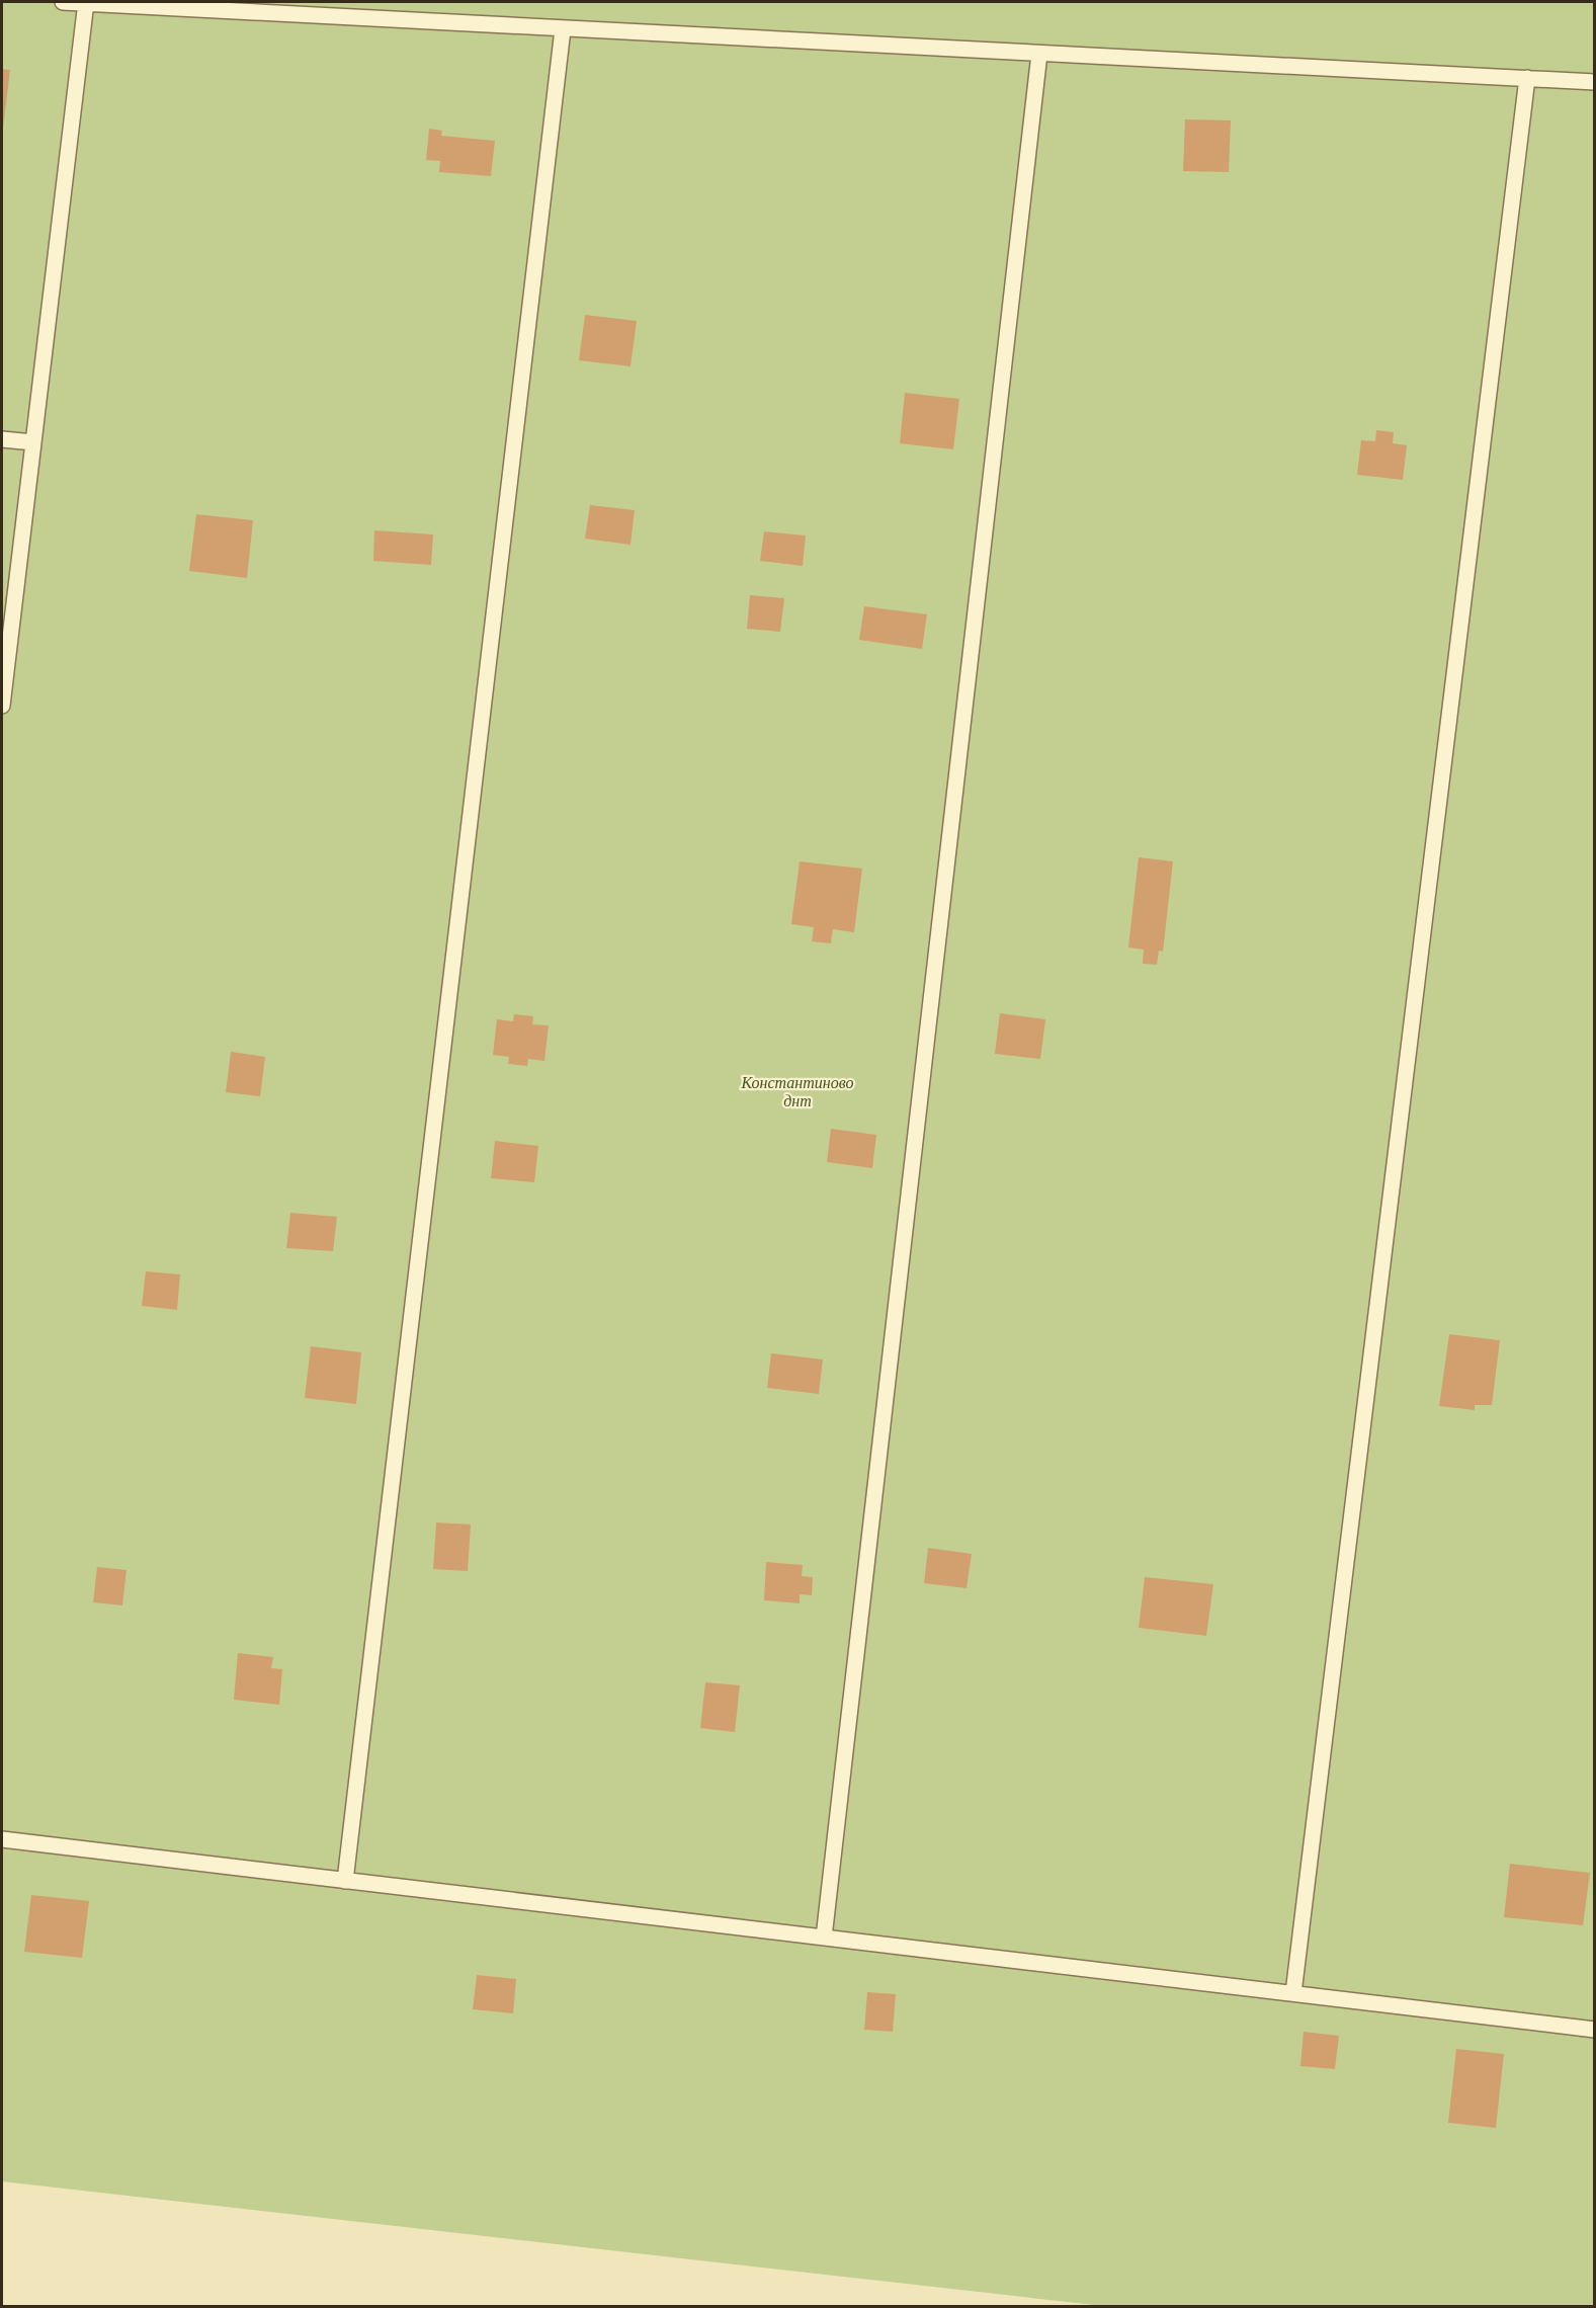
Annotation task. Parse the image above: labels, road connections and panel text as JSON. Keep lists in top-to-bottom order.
{
  "parks": ["Константиново днт"]
}
